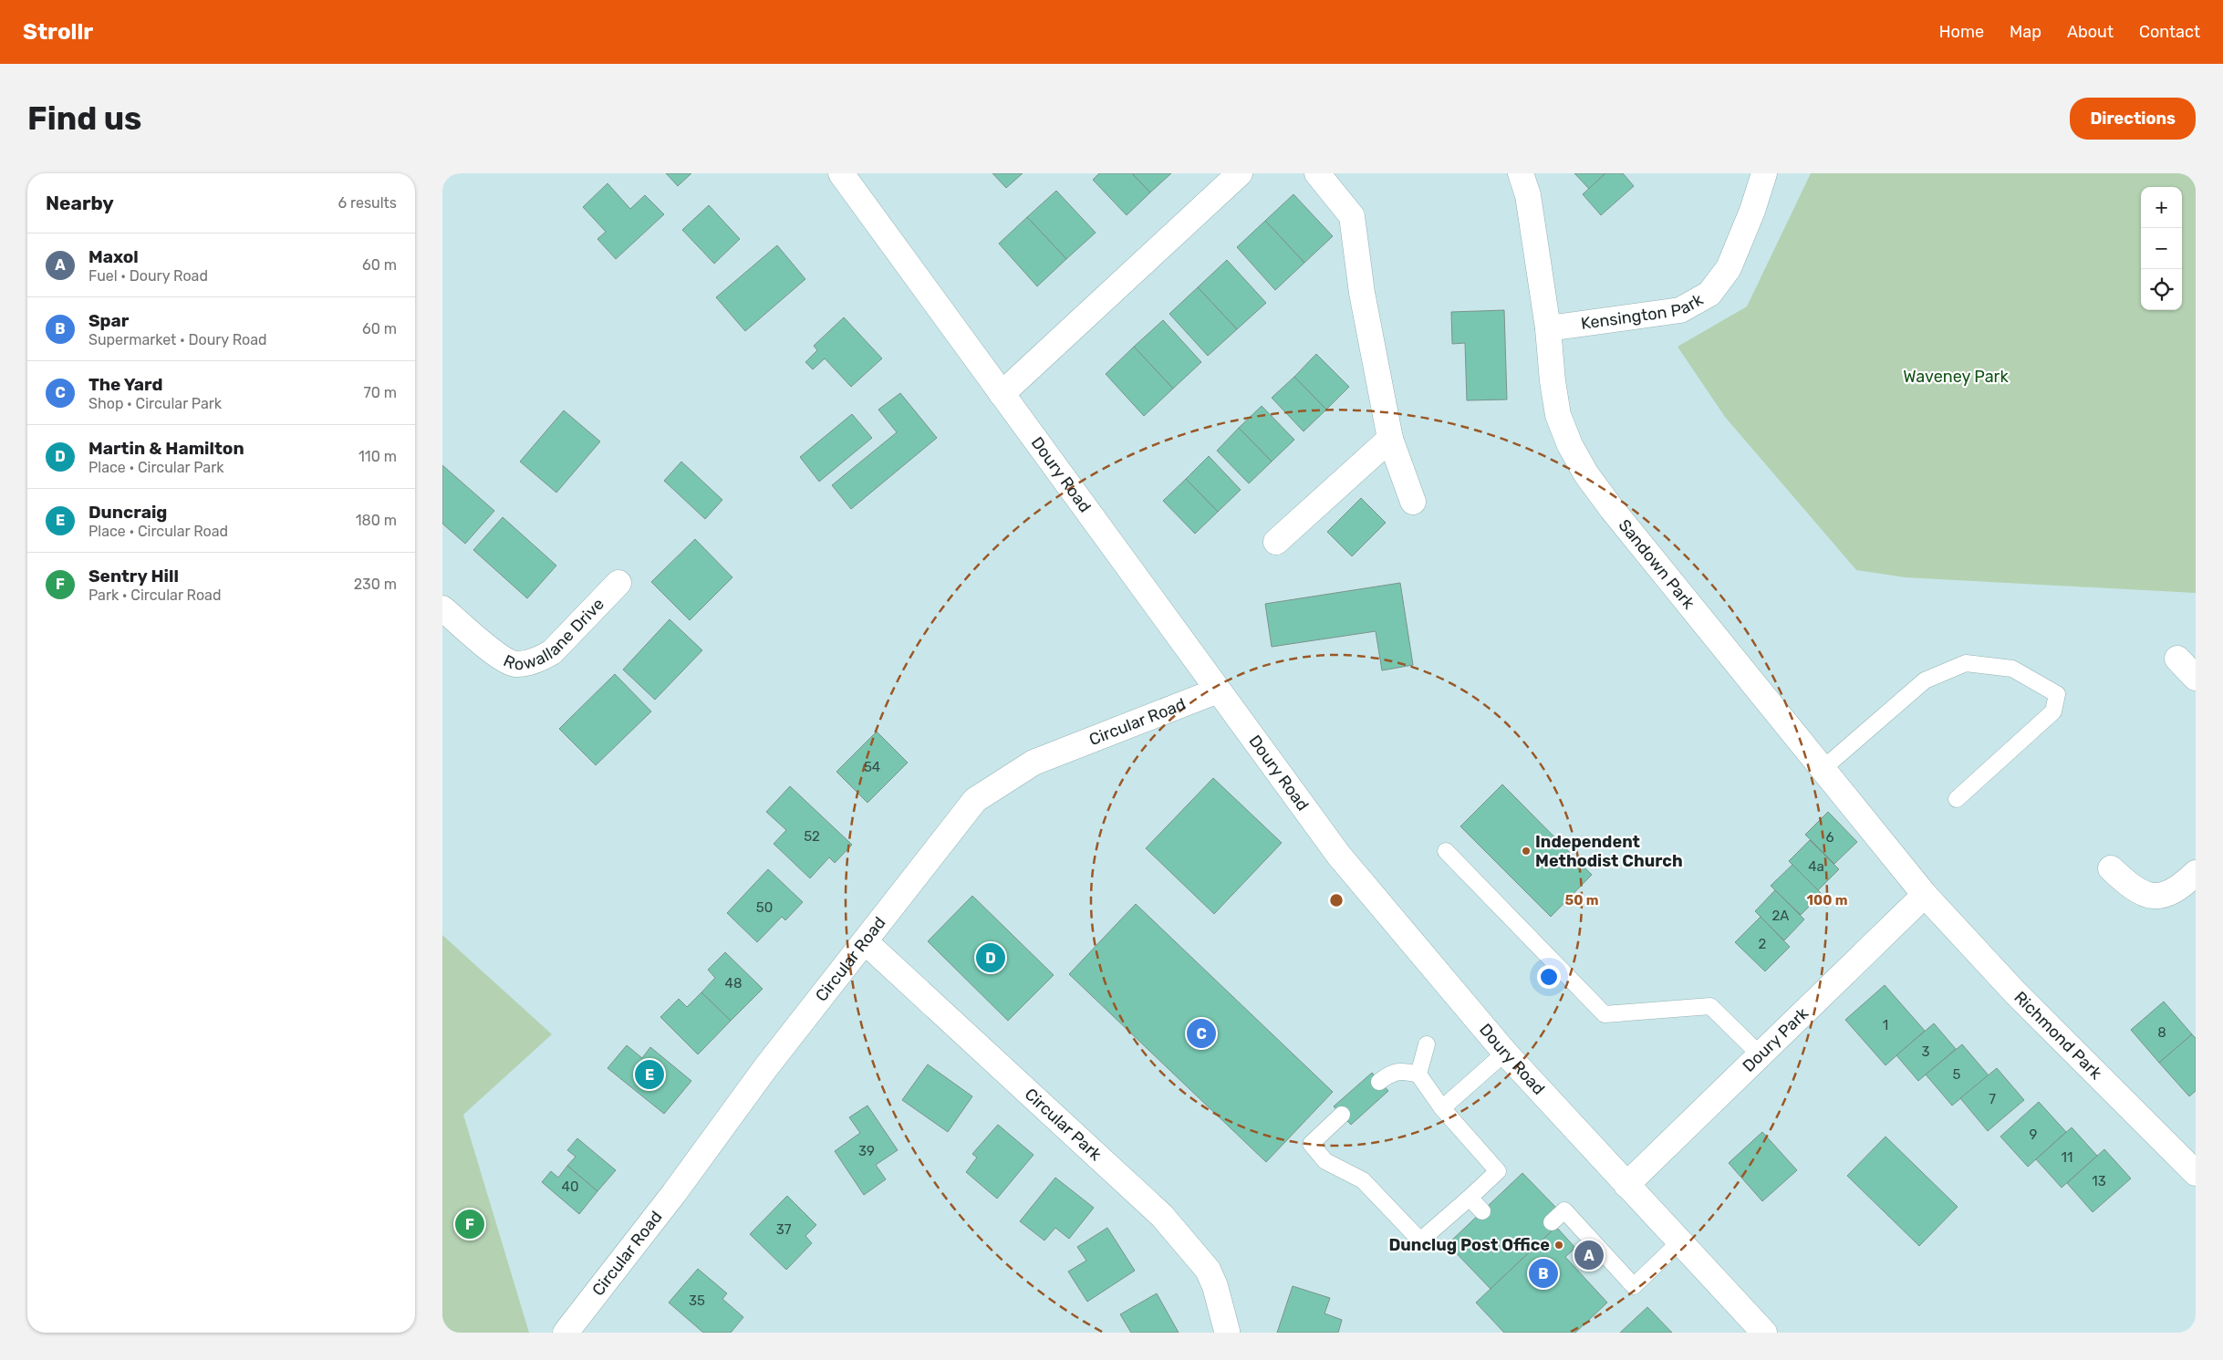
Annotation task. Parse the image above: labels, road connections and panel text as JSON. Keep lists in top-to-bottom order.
{
  "streets": {
    "street": [
      "Kensington Park",
      "Doury Road",
      "Sandown Park",
      "Rowallane Drive",
      "Circular Road",
      "Richmond Park",
      "Doury Park",
      "Circular Park"
    ]
  },
  "crossings": [
    ["Kensington Park", "Sandown Park"],
    ["Doury Road", "Circular Road"],
    ["Doury Road", "Doury Park"],
    ["Sandown Park", "Richmond Park"],
    ["Sandown Park", "Doury Park"],
    ["Circular Road", "Circular Park"],
    ["Richmond Park", "Doury Park"]
  ],
  "parks": ["Waveney Park"],
  "places": ["Independent Methodist Church", "Dunclug Post Office"],
  "house_numbers": [
    "54",
    "52",
    "6",
    "4a",
    "50",
    "2A",
    "2",
    "48",
    "1",
    "8",
    "3",
    "5",
    "7",
    "9",
    "39",
    "11",
    "13",
    "40",
    "37",
    "35"
  ],
  "page": {
    "header": "Strollr",
    "nav": [
      "Home",
      "Map",
      "About",
      "Contact"
    ],
    "buttons": "Directions",
    "title": "Find us",
    "heading": ["Nearby", "6 results"],
    "map_buttons": ["+", "−"],
    "list": [
      {
        "mark": "A",
        "name": "Maxol",
        "note": "Fuel · Doury Road",
        "value": "60 m"
      },
      {
        "mark": "B",
        "name": "Spar",
        "note": "Supermarket · Doury Road",
        "value": "60 m"
      },
      {
        "mark": "C",
        "name": "The Yard",
        "note": "Shop · Circular Park",
        "value": "70 m"
      },
      {
        "mark": "D",
        "name": "Martin & Hamilton",
        "note": "Place · Circular Park",
        "value": "110 m"
      },
      {
        "mark": "E",
        "name": "Duncraig",
        "note": "Place · Circular Road",
        "value": "180 m"
      },
      {
        "mark": "F",
        "name": "Sentry Hill",
        "note": "Park · Circular Road",
        "value": "230 m"
      }
    ],
    "pins": [
      "D",
      "C",
      "E",
      "F",
      "A",
      "B"
    ]
  },
  "rings": ["50 m", "100 m"]
}
